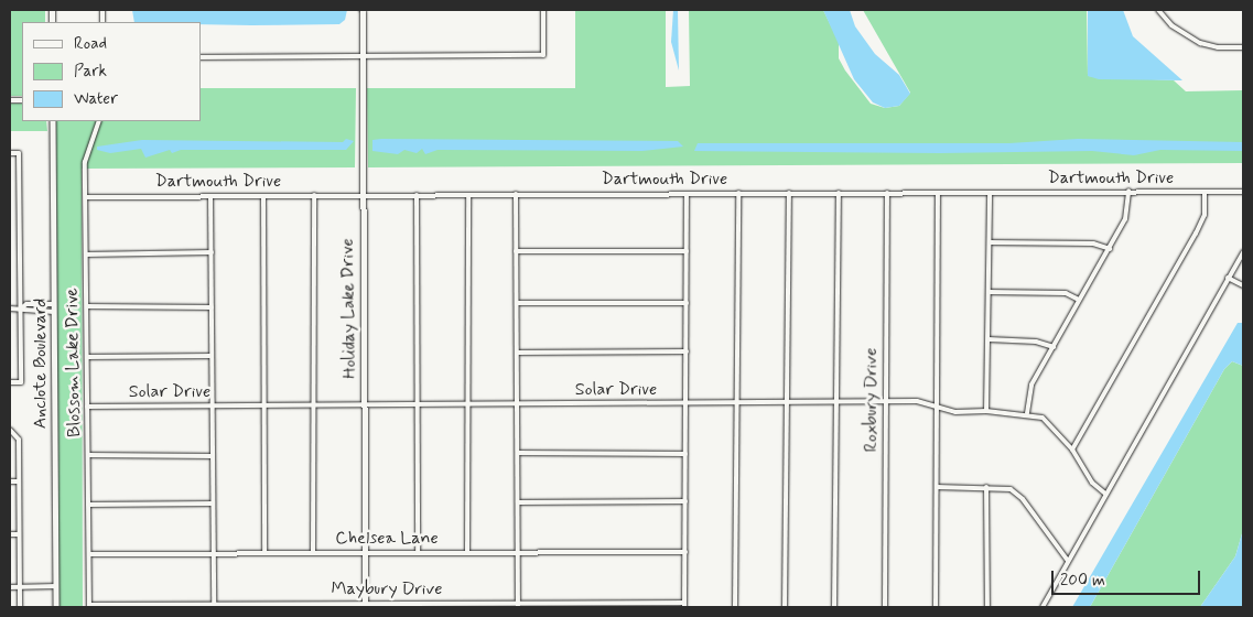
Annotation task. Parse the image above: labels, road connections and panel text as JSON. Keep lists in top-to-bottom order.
{
  "streets": {
    "street": [
      "Dartmouth Drive",
      "Holiday Lake Drive",
      "Blossom Lake Drive",
      "Anclote Boulevard",
      "Solar Drive",
      "Roxbury Drive",
      "Chelsea Lane",
      "Maybury Drive"
    ]
  },
  "crossings": [
    ["Dartmouth Drive", "Holiday Lake Drive"],
    ["Dartmouth Drive", "Blossom Lake Drive"],
    ["Dartmouth Drive", "Roxbury Drive"],
    ["Holiday Lake Drive", "Solar Drive"],
    ["Holiday Lake Drive", "Chelsea Lane"],
    ["Holiday Lake Drive", "Maybury Drive"],
    ["Blossom Lake Drive", "Solar Drive"],
    ["Blossom Lake Drive", "Chelsea Lane"],
    ["Blossom Lake Drive", "Maybury Drive"],
    ["Solar Drive", "Roxbury Drive"]
  ],
  "legend": ["Road", "Park", "Water"],
  "scale_bar": "200 m"
}
